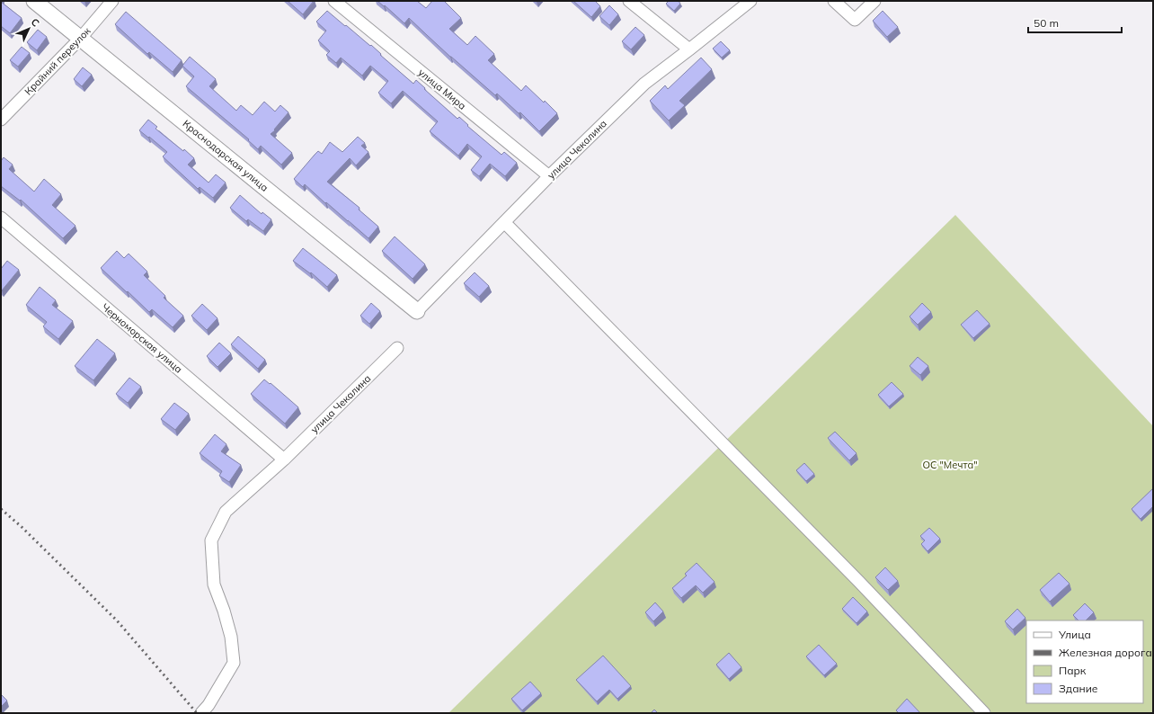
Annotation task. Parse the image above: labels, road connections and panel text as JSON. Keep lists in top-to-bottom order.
{
  "streets": {
    "street": [
      "Крайний переулок",
      "улица Мира",
      "улица Чекалина",
      "Краснодарская улица",
      "Черноморская улица"
    ]
  },
  "crossings": [
    ["Крайний переулок", "Краснодарская улица"],
    ["улица Мира", "улица Чекалина"],
    ["улица Чекалина", "Краснодарская улица"],
    ["улица Чекалина", "Черноморская улица"]
  ],
  "parks": ["ОС \"Мечта\""],
  "legend": [
    "Улица",
    "Железная дорога",
    "Парк",
    "Здание"
  ],
  "scale_bar": "50 m",
  "north": "top right"
}
